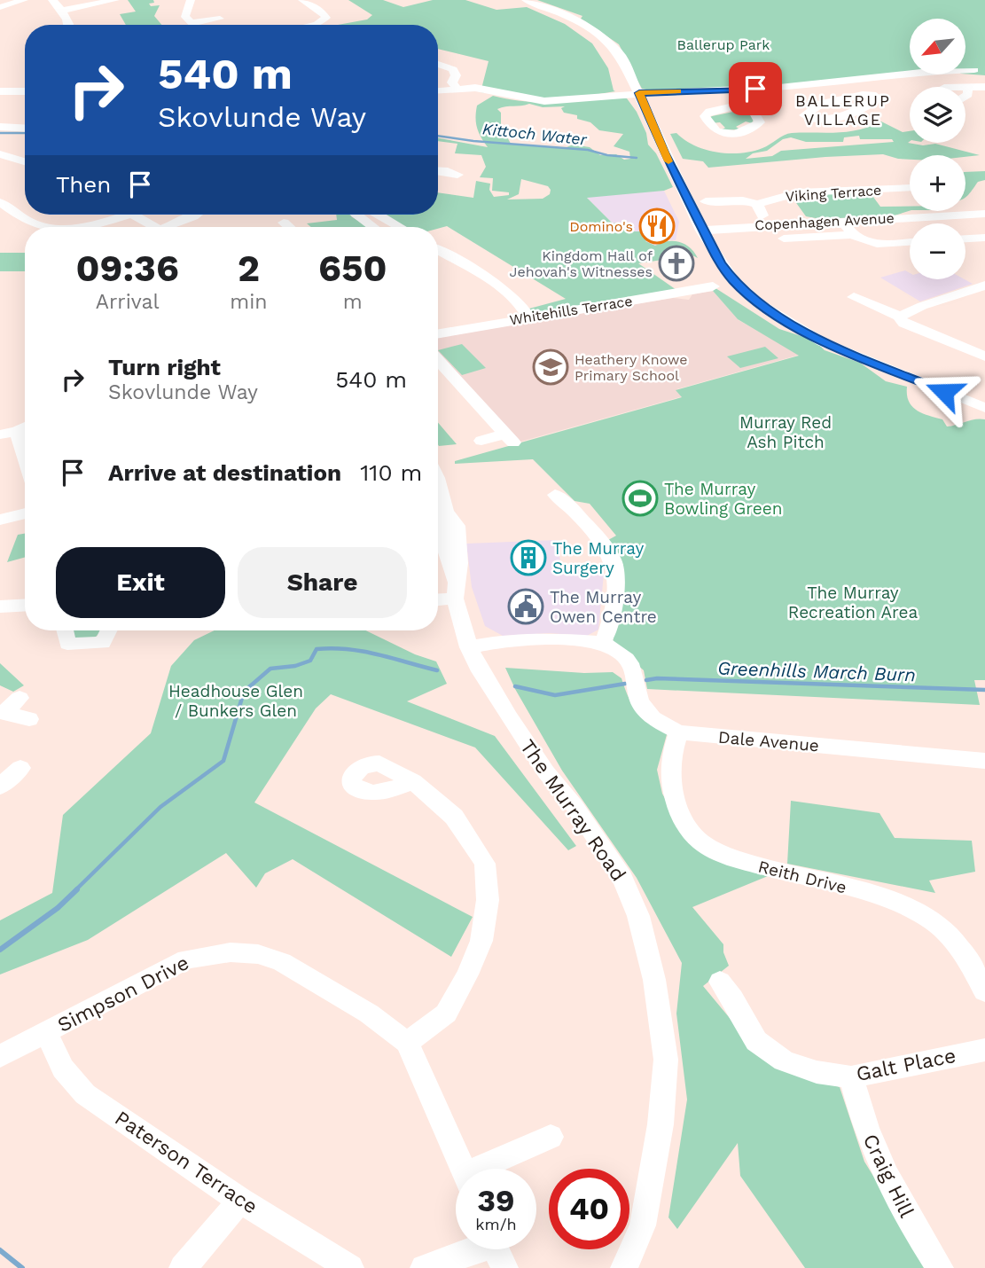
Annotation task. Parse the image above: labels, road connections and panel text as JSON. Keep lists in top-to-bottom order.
{
  "streets": {
    "street": [
      "Viking Terrace",
      "Copenhagen Avenue",
      "Whitehills Terrace",
      "Dale Avenue",
      "The Murray Road",
      "Reith Drive",
      "Simpson Drive",
      "Galt Place",
      "Paterson Terrace",
      "Craig Hill"
    ]
  },
  "crossings": [
    ["Viking Terrace", "Copenhagen Avenue"],
    ["Dale Avenue", "Reith Drive"],
    ["Simpson Drive", "Paterson Terrace"],
    ["Galt Place", "Craig Hill"]
  ],
  "districts": ["BALLERUP VILLAGE"],
  "water": ["Kittoch Water", "Greenhills March Burn"],
  "parks": [
    "Ballerup Park",
    "Murray Red Ash Pitch",
    "The Murray Recreation Area",
    "Headhouse Glen / Bunkers Glen"
  ],
  "places": {
    "restaurant": ["Domino's"],
    "church": ["Kingdom Hall of Jehovah's Witnesses"],
    "school or university": ["Heathery Knowe Primary School"],
    "sports": ["The Murray Bowling Green"],
    "building": ["The Murray Surgery"],
    "public building": ["The Murray Owen Centre"]
  },
  "north": "bottom left",
  "page": {
    "map_buttons": ["+", "−"],
    "turn": ["540 m", "Skovlunde Way"],
    "then": "Then",
    "eta": [
      "09:36",
      "Arrival",
      "2",
      "min",
      "650",
      "m"
    ],
    "list": [
      {
        "name": "Turn right",
        "note": "Skovlunde Way",
        "value": "540 m"
      },
      {
        "name": "Arrive at destination",
        "value": "110 m"
      }
    ],
    "buttons": ["Exit", "Share"],
    "speed": "39 km/h",
    "limit": "40"
  }
}
